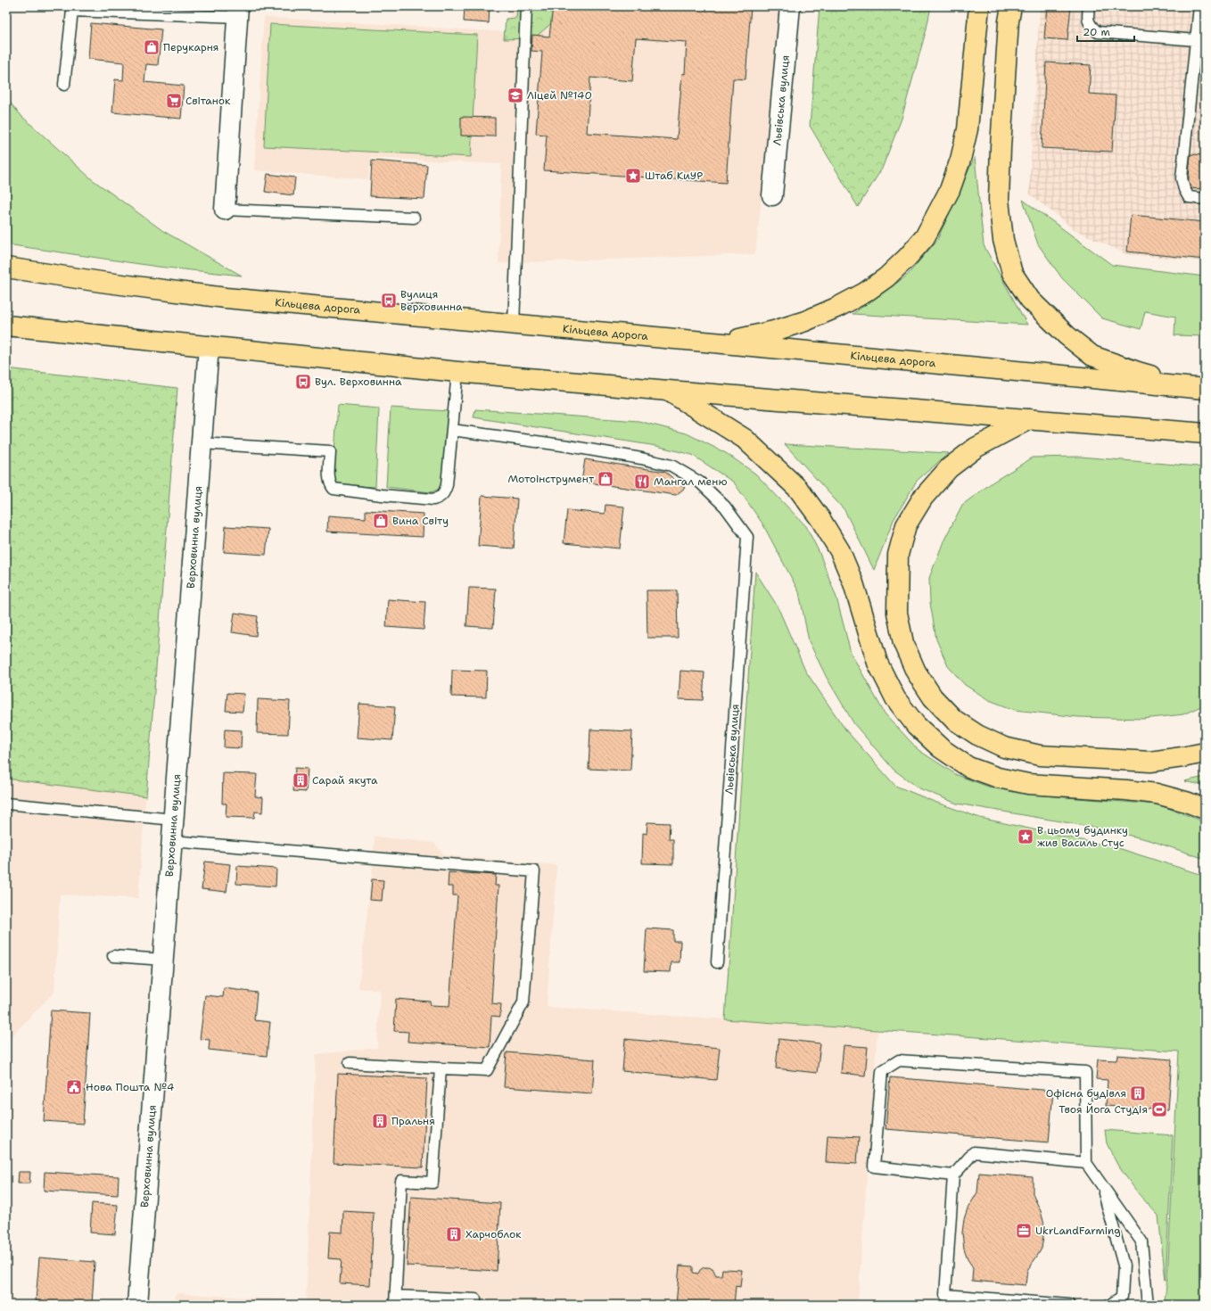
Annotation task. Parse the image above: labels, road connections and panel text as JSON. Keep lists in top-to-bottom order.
{
  "streets": {
    "main road": ["Кільцева дорога"],
    "street": ["Львівська вулиця", "Верховинна вулиця"]
  },
  "places": {
    "shop": ["Перукарня", "Мотоінструмент", "Вина Світу"],
    "school or university": ["Ліцей №140"],
    "supermarket": ["Світанок"],
    "place": ["Штаб КиУР", "В цьому будинку жив Василь Стус"],
    "bus stop": ["Вулиця Верховинна", "Вул. Верховинна"],
    "restaurant": ["Мангал меню"],
    "building": [
      "Сарай якута",
      "Офісна будівля",
      "Пральня",
      "Харчоблок"
    ],
    "public building": ["Нова Пошта №4"],
    "sports": ["Твоя Йога Студiя"],
    "office": ["UkrLandFarming"]
  },
  "scale_bar": "20 m"
}
